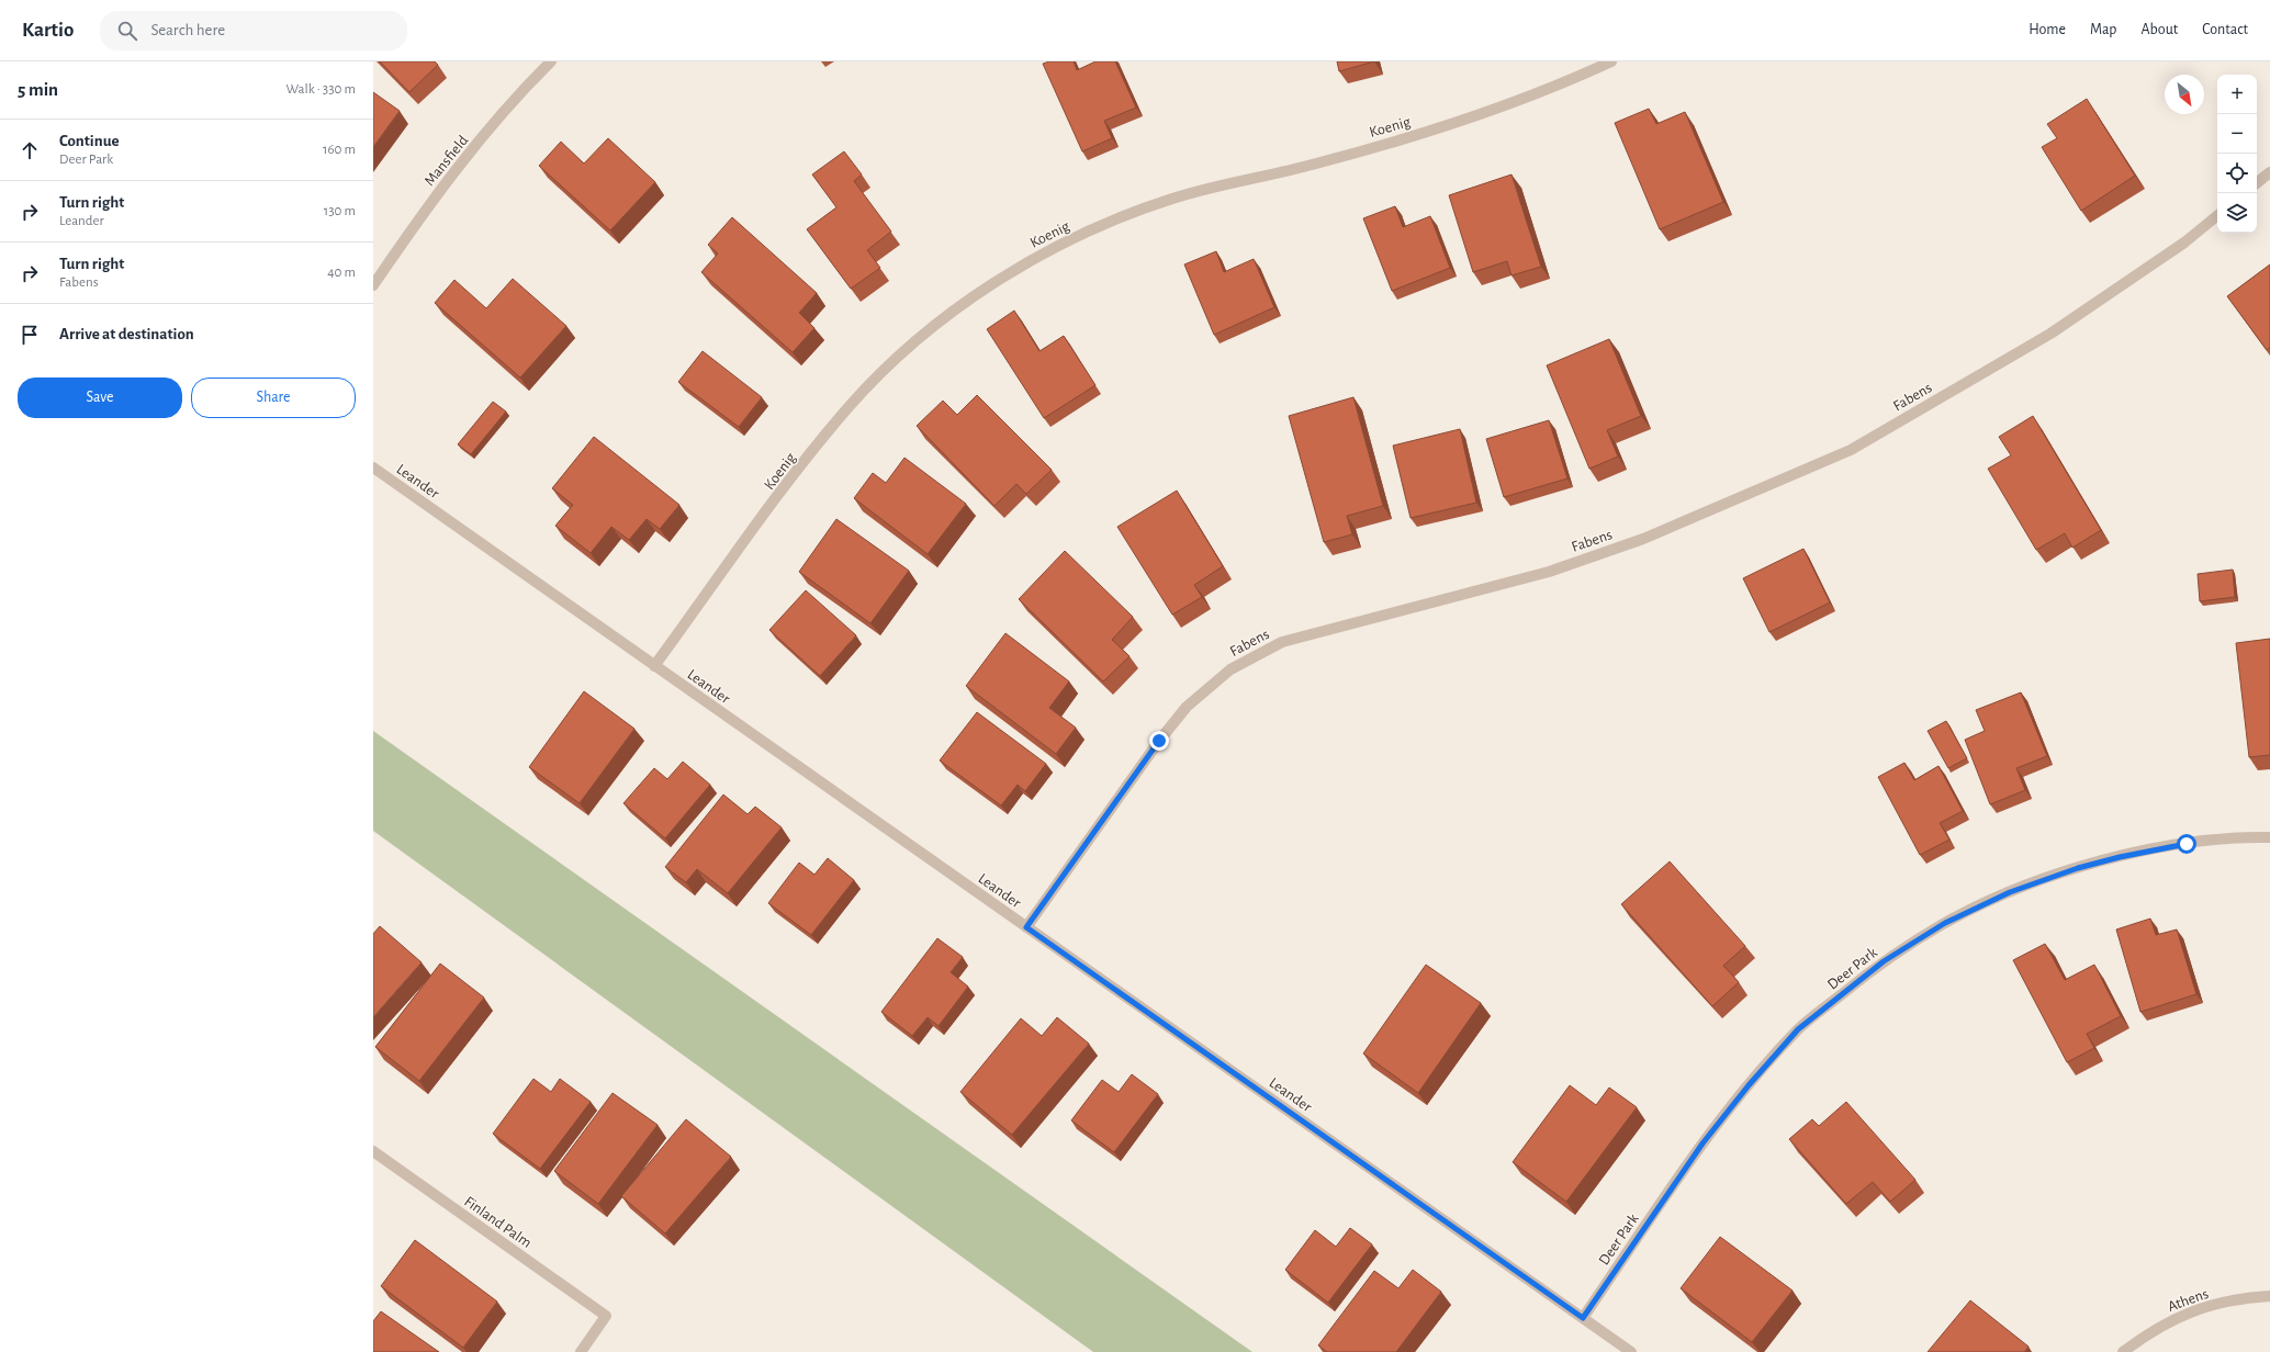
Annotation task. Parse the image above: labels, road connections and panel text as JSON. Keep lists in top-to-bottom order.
{
  "streets": {
    "street": [
      "Koenig",
      "Mansfield",
      "Fabens",
      "Leander",
      "Deer Park",
      "Finland Palm",
      "Athens"
    ]
  },
  "crossings": [
    ["Koenig", "Leander"],
    ["Fabens", "Leander"],
    ["Leander", "Deer Park"]
  ],
  "north": "bottom right",
  "page": {
    "header": "Kartio",
    "search": "Search here",
    "nav": [
      "Home",
      "Map",
      "About",
      "Contact"
    ],
    "heading": ["5 min", "Walk · 330 m"],
    "map_buttons": ["+", "−"],
    "list": [
      ["Continue", "Deer Park", "160 m"],
      ["Turn right", "Leander", "130 m"],
      ["Turn right", "Fabens", "40 m"],
      "Arrive at destination"
    ],
    "buttons": ["Save", "Share"]
  }
}
